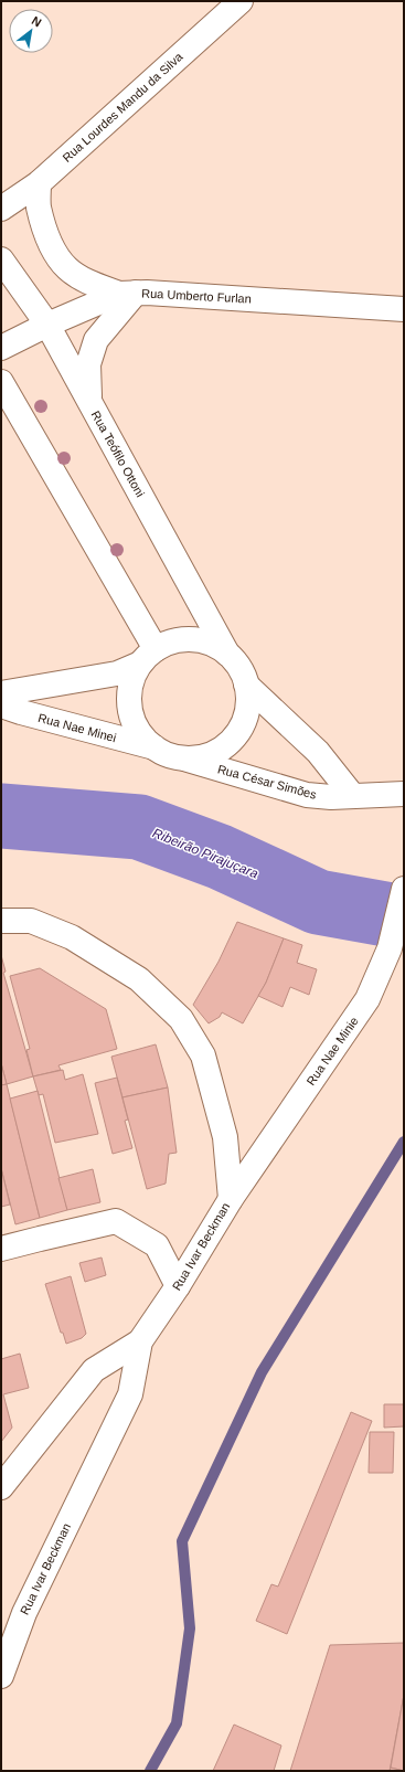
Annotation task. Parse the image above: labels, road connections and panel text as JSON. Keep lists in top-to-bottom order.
{
  "streets": {
    "street": [
      "Rua Lourdes Mandu da Silva",
      "Rua Umberto Furlan",
      "Rua Teófilo Ottoni",
      "Rua Nae Minei",
      "Rua César Simões",
      "Rua Nae Minie",
      "Rua Ivar Beckman"
    ]
  },
  "crossings": [
    ["Rua Umberto Furlan", "Rua Teófilo Ottoni"],
    ["Rua Teófilo Ottoni", "Rua Nae Minei"],
    ["Rua Teófilo Ottoni", "Rua César Simões"],
    ["Rua Nae Minei", "Rua César Simões"],
    ["Rua Nae Minie", "Rua Ivar Beckman"]
  ],
  "water": ["Ribeirão Pirajuçara"],
  "north": "top right"
}
